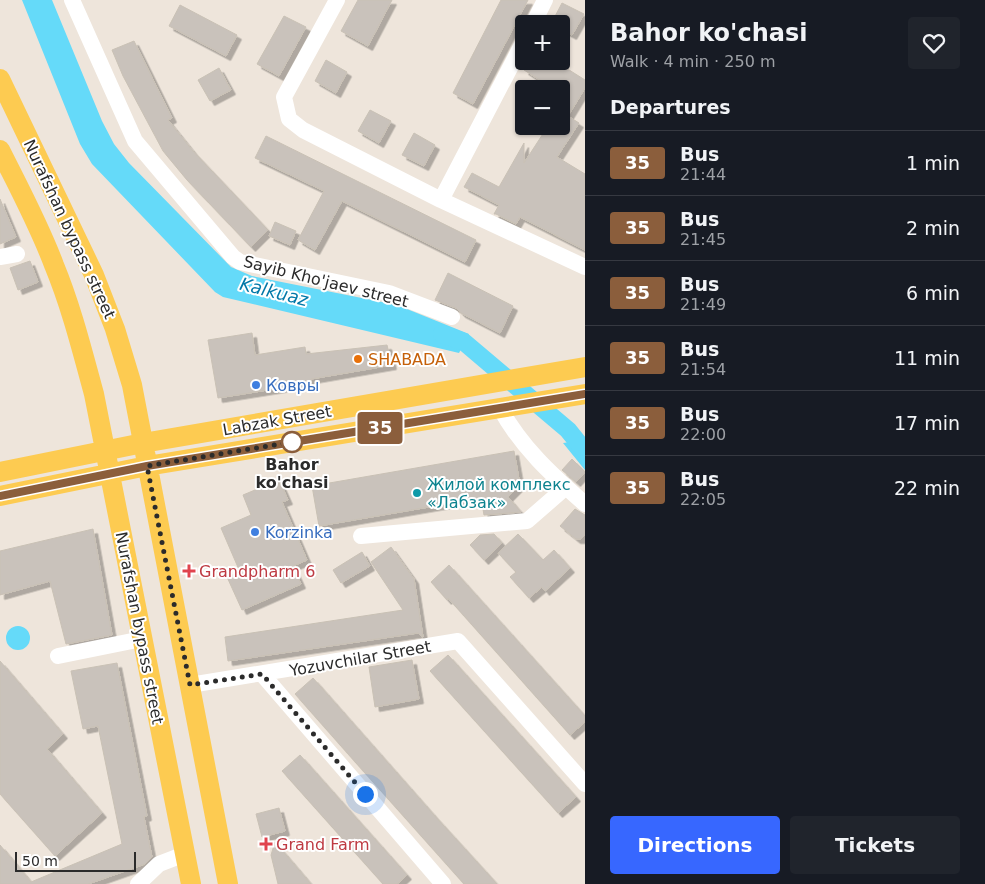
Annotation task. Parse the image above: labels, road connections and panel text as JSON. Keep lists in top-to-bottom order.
{
  "streets": {
    "main road": ["Nurafshan bypass street", "Labzak Street"],
    "street": ["Sayib Kho'jaev street", "Yozuvchilar Street"]
  },
  "crossings": [
    ["Nurafshan bypass street", "Labzak Street"],
    ["Nurafshan bypass street", "Yozuvchilar Street"]
  ],
  "water": ["Kalkuaz"],
  "places": {
    "other": [
      "SHABADA",
      "Ковры",
      "Bahor ko'chasi",
      "Жилой комплекс «Лабзак»",
      "Korzinka"
    ],
    "health": ["Grandpharm 6", "Grand Farm"]
  },
  "lines": ["bus line 35"],
  "scale_bar": "50 m",
  "page": {
    "on_map": "35",
    "heading": [
      ["Bahor ko'chasi", "Walk · 4 min · 250 m"],
      "Departures"
    ],
    "map_buttons": ["+", "−"],
    "list": [
      {
        "mark": "35",
        "name": "Bus",
        "note": "21:44",
        "value": "1 min"
      },
      {
        "mark": "35",
        "name": "Bus",
        "note": "21:45",
        "value": "2 min"
      },
      {
        "mark": "35",
        "name": "Bus",
        "note": "21:49",
        "value": "6 min"
      },
      {
        "mark": "35",
        "name": "Bus",
        "note": "21:54",
        "value": "11 min"
      },
      {
        "mark": "35",
        "name": "Bus",
        "note": "22:00",
        "value": "17 min"
      },
      {
        "mark": "35",
        "name": "Bus",
        "note": "22:05",
        "value": "22 min"
      }
    ],
    "buttons": ["Directions", "Tickets"],
    "scale": "50 m"
  }
}
